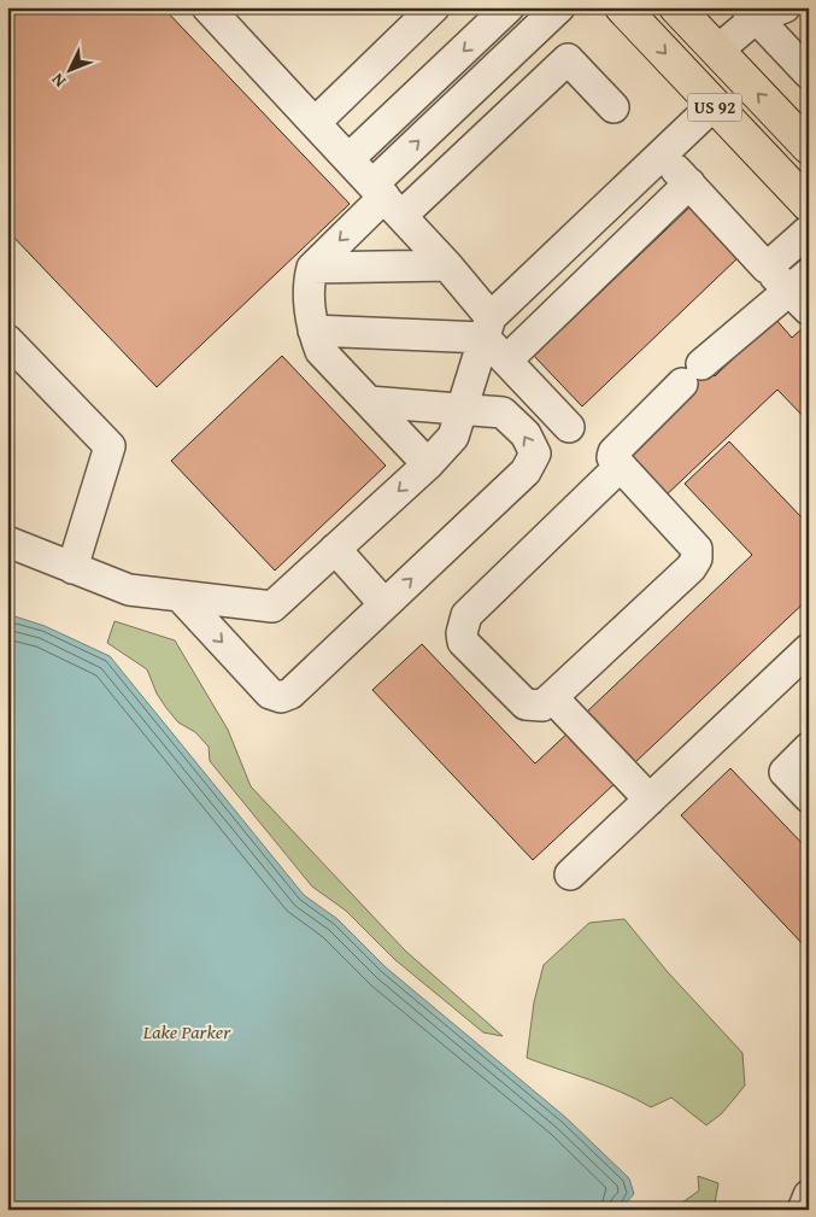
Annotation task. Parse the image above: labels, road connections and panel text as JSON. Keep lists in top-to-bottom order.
{
  "streets": {
    "main road": ["US 92"]
  },
  "water": ["Lake Parker"],
  "north": "bottom left"
}
